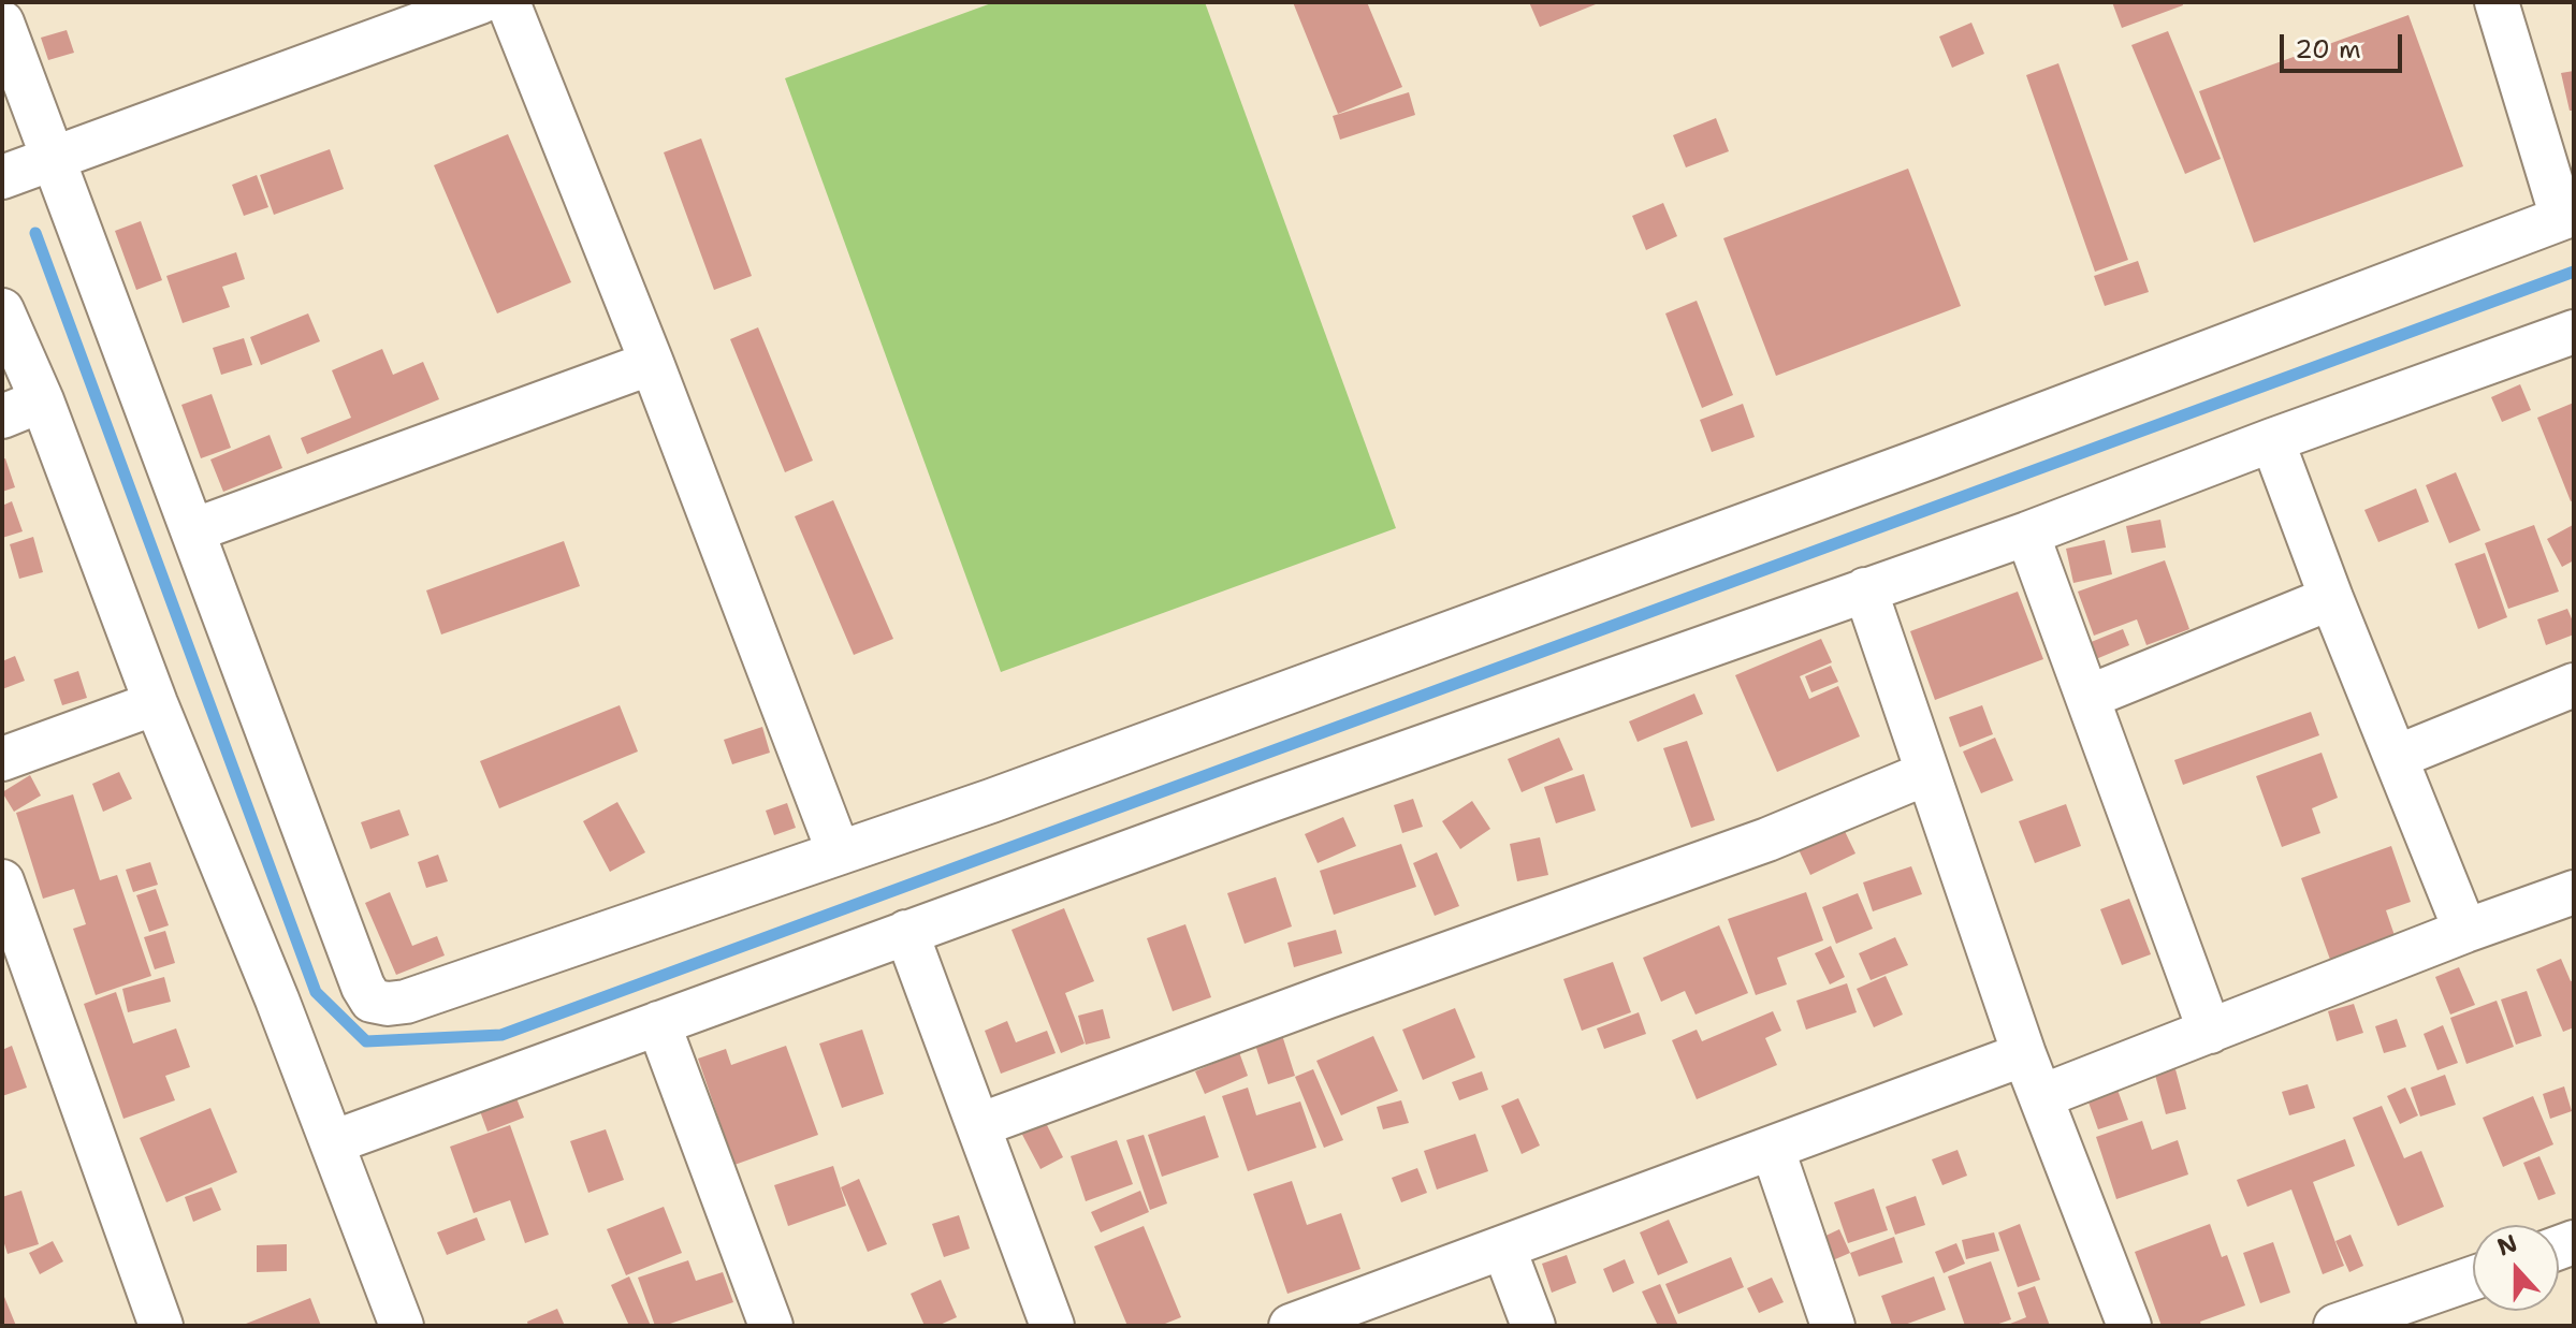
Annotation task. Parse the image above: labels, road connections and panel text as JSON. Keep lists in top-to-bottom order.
{
  "scale_bar": "20 m",
  "north": "top"
}
